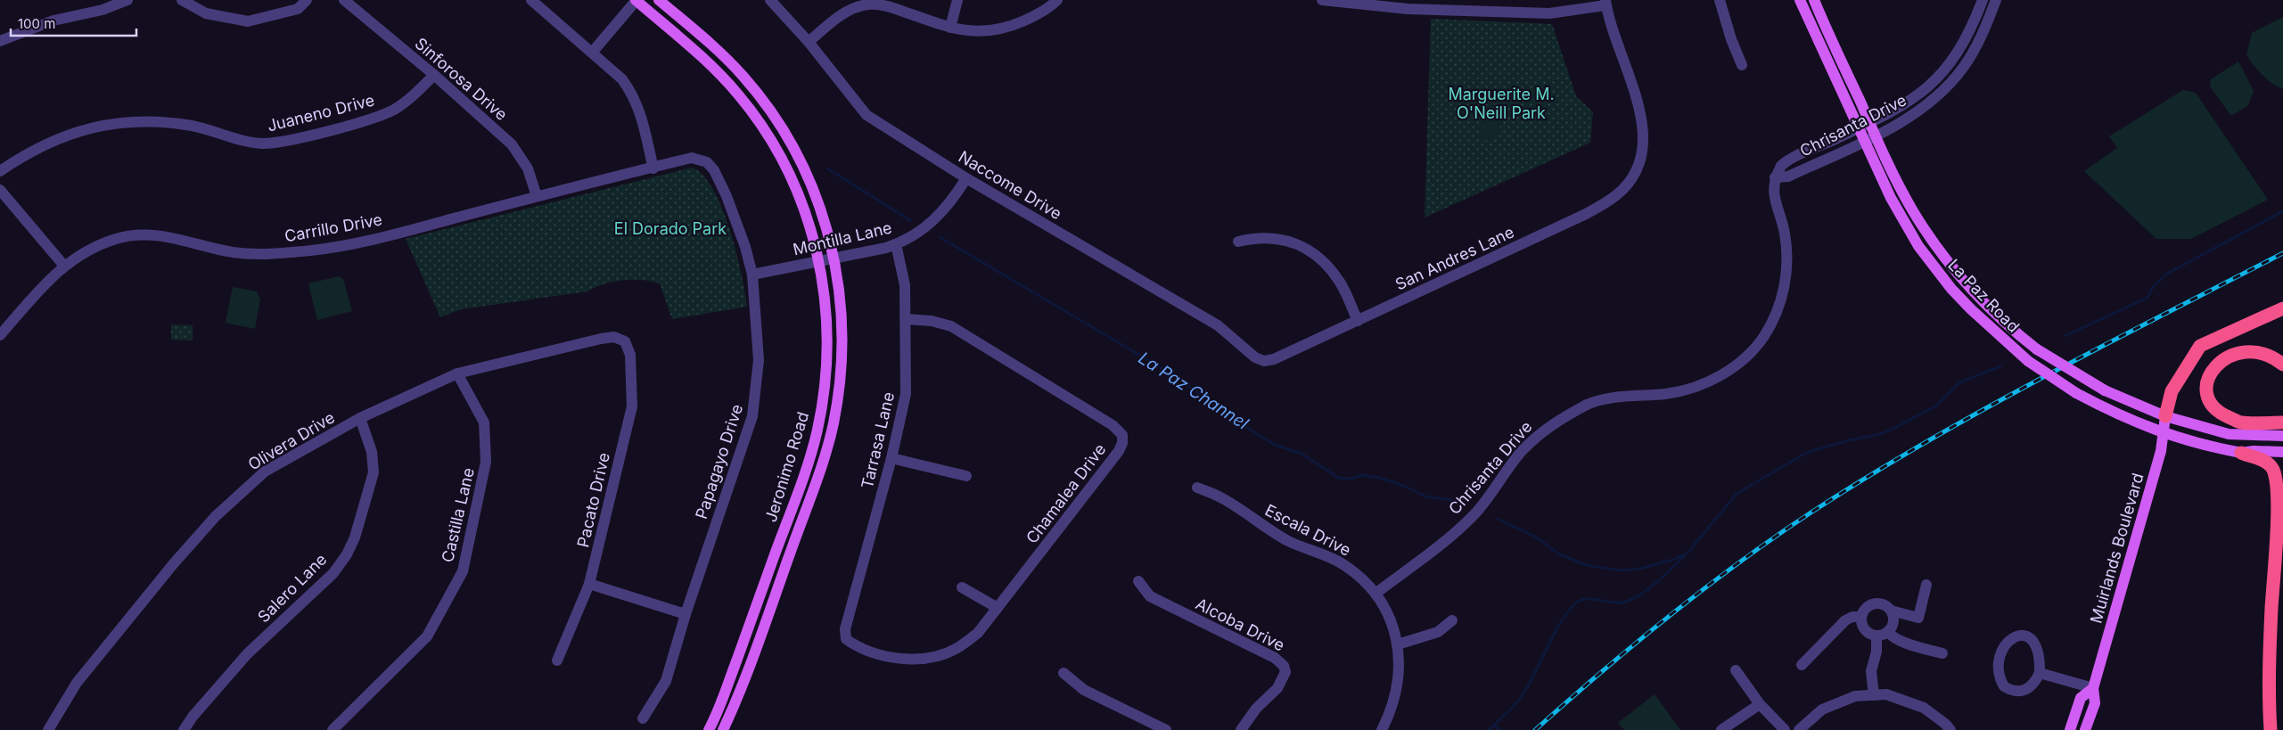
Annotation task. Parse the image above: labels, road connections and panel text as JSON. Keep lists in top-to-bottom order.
{
  "streets": {
    "main road": ["La Paz Road", "Jeronimo Road", "Muirlands Boulevard"],
    "street": [
      "Sinforosa Drive",
      "Juaneno Drive",
      "Chrisanta Drive",
      "Naccome Drive",
      "Carrillo Drive",
      "Montilla Lane",
      "San Andres Lane",
      "Tarrasa Lane",
      "Olivera Drive",
      "Papagayo Drive",
      "Chamalea Drive",
      "Pacato Drive",
      "Castilla Lane",
      "Escala Drive",
      "Salero Lane",
      "Alcoba Drive"
    ]
  },
  "crossings": [
    ["Sinforosa Drive", "Juaneno Drive"],
    ["Sinforosa Drive", "Carrillo Drive"],
    ["Chrisanta Drive", "La Paz Road"],
    ["Chrisanta Drive", "Escala Drive"],
    ["Naccome Drive", "Montilla Lane"],
    ["Naccome Drive", "San Andres Lane"],
    ["Carrillo Drive", "Papagayo Drive"],
    ["Montilla Lane", "Tarrasa Lane"],
    ["Montilla Lane", "Papagayo Drive"],
    ["Montilla Lane", "Jeronimo Road"],
    ["La Paz Road", "Muirlands Boulevard"],
    ["Tarrasa Lane", "Chamalea Drive"],
    ["Olivera Drive", "Pacato Drive"],
    ["Olivera Drive", "Castilla Lane"],
    ["Olivera Drive", "Salero Lane"]
  ],
  "water": ["La Paz Channel"],
  "parks": ["Marguerite M. O'Neill Park", "El Dorado Park"],
  "scale_bar": "100 m"
}
